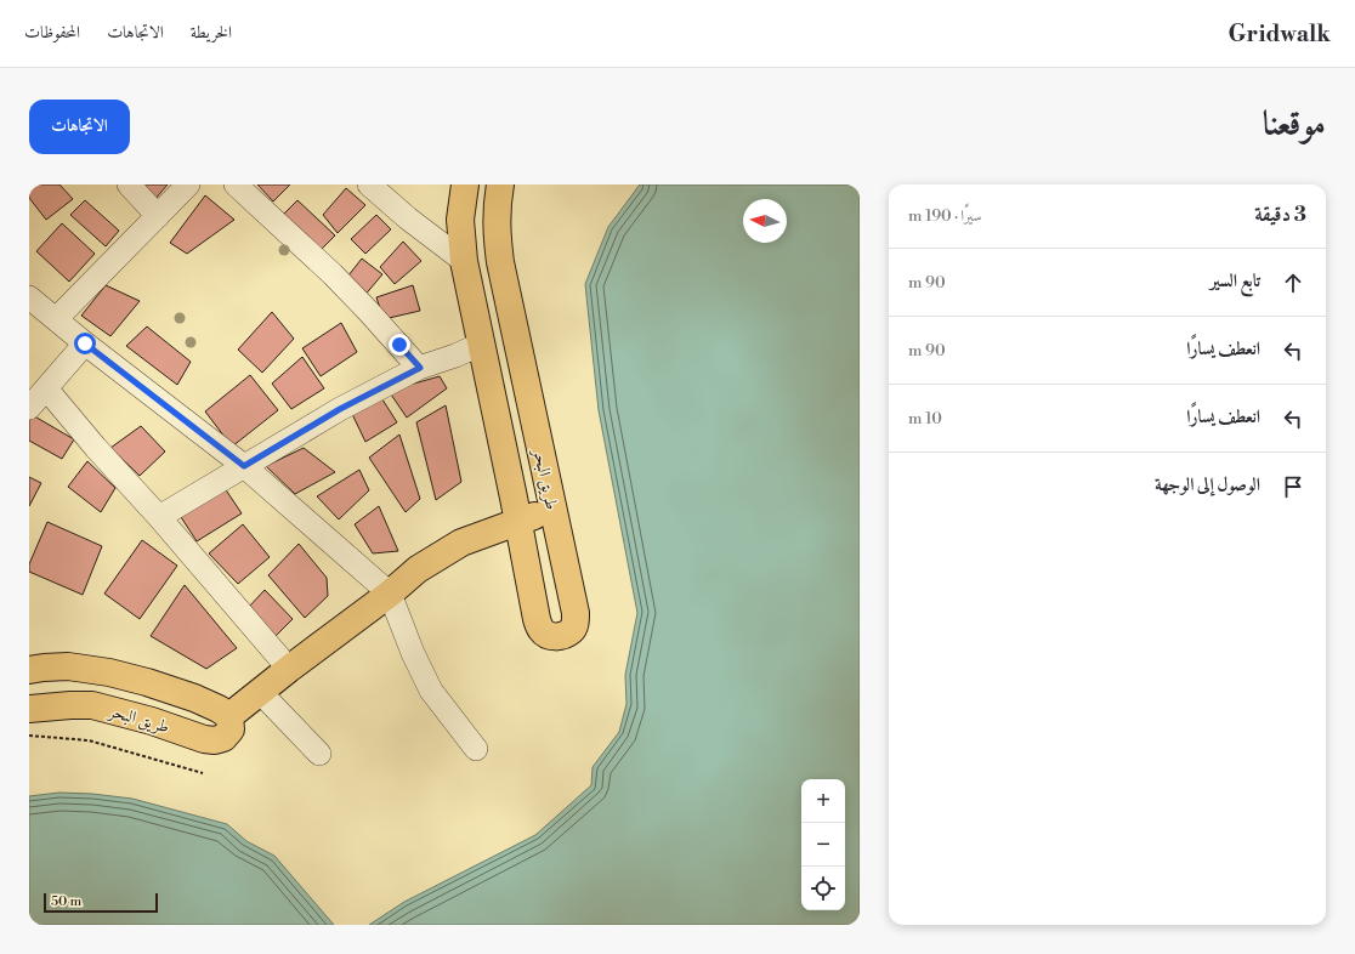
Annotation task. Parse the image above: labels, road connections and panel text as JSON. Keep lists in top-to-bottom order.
{
  "streets": {
    "highway": ["طريق البحر"]
  },
  "scale_bar": "50 m",
  "north": "left",
  "page": {
    "header": "Gridwalk",
    "nav": ["الخريطة", "الاتجاهات", "المحفوظات"],
    "title": "موقعنا",
    "buttons": "الاتجاهات",
    "heading": ["3 دقيقة", "سيرًا · 190 m"],
    "list": [
      ["تابع السير", "90 m"],
      ["انعطف يسارًا", "90 m"],
      ["انعطف يسارًا", "10 m"],
      "الوصول إلى الوجهة"
    ],
    "map_buttons": ["+", "−"],
    "scale": "50 m"
  }
}
